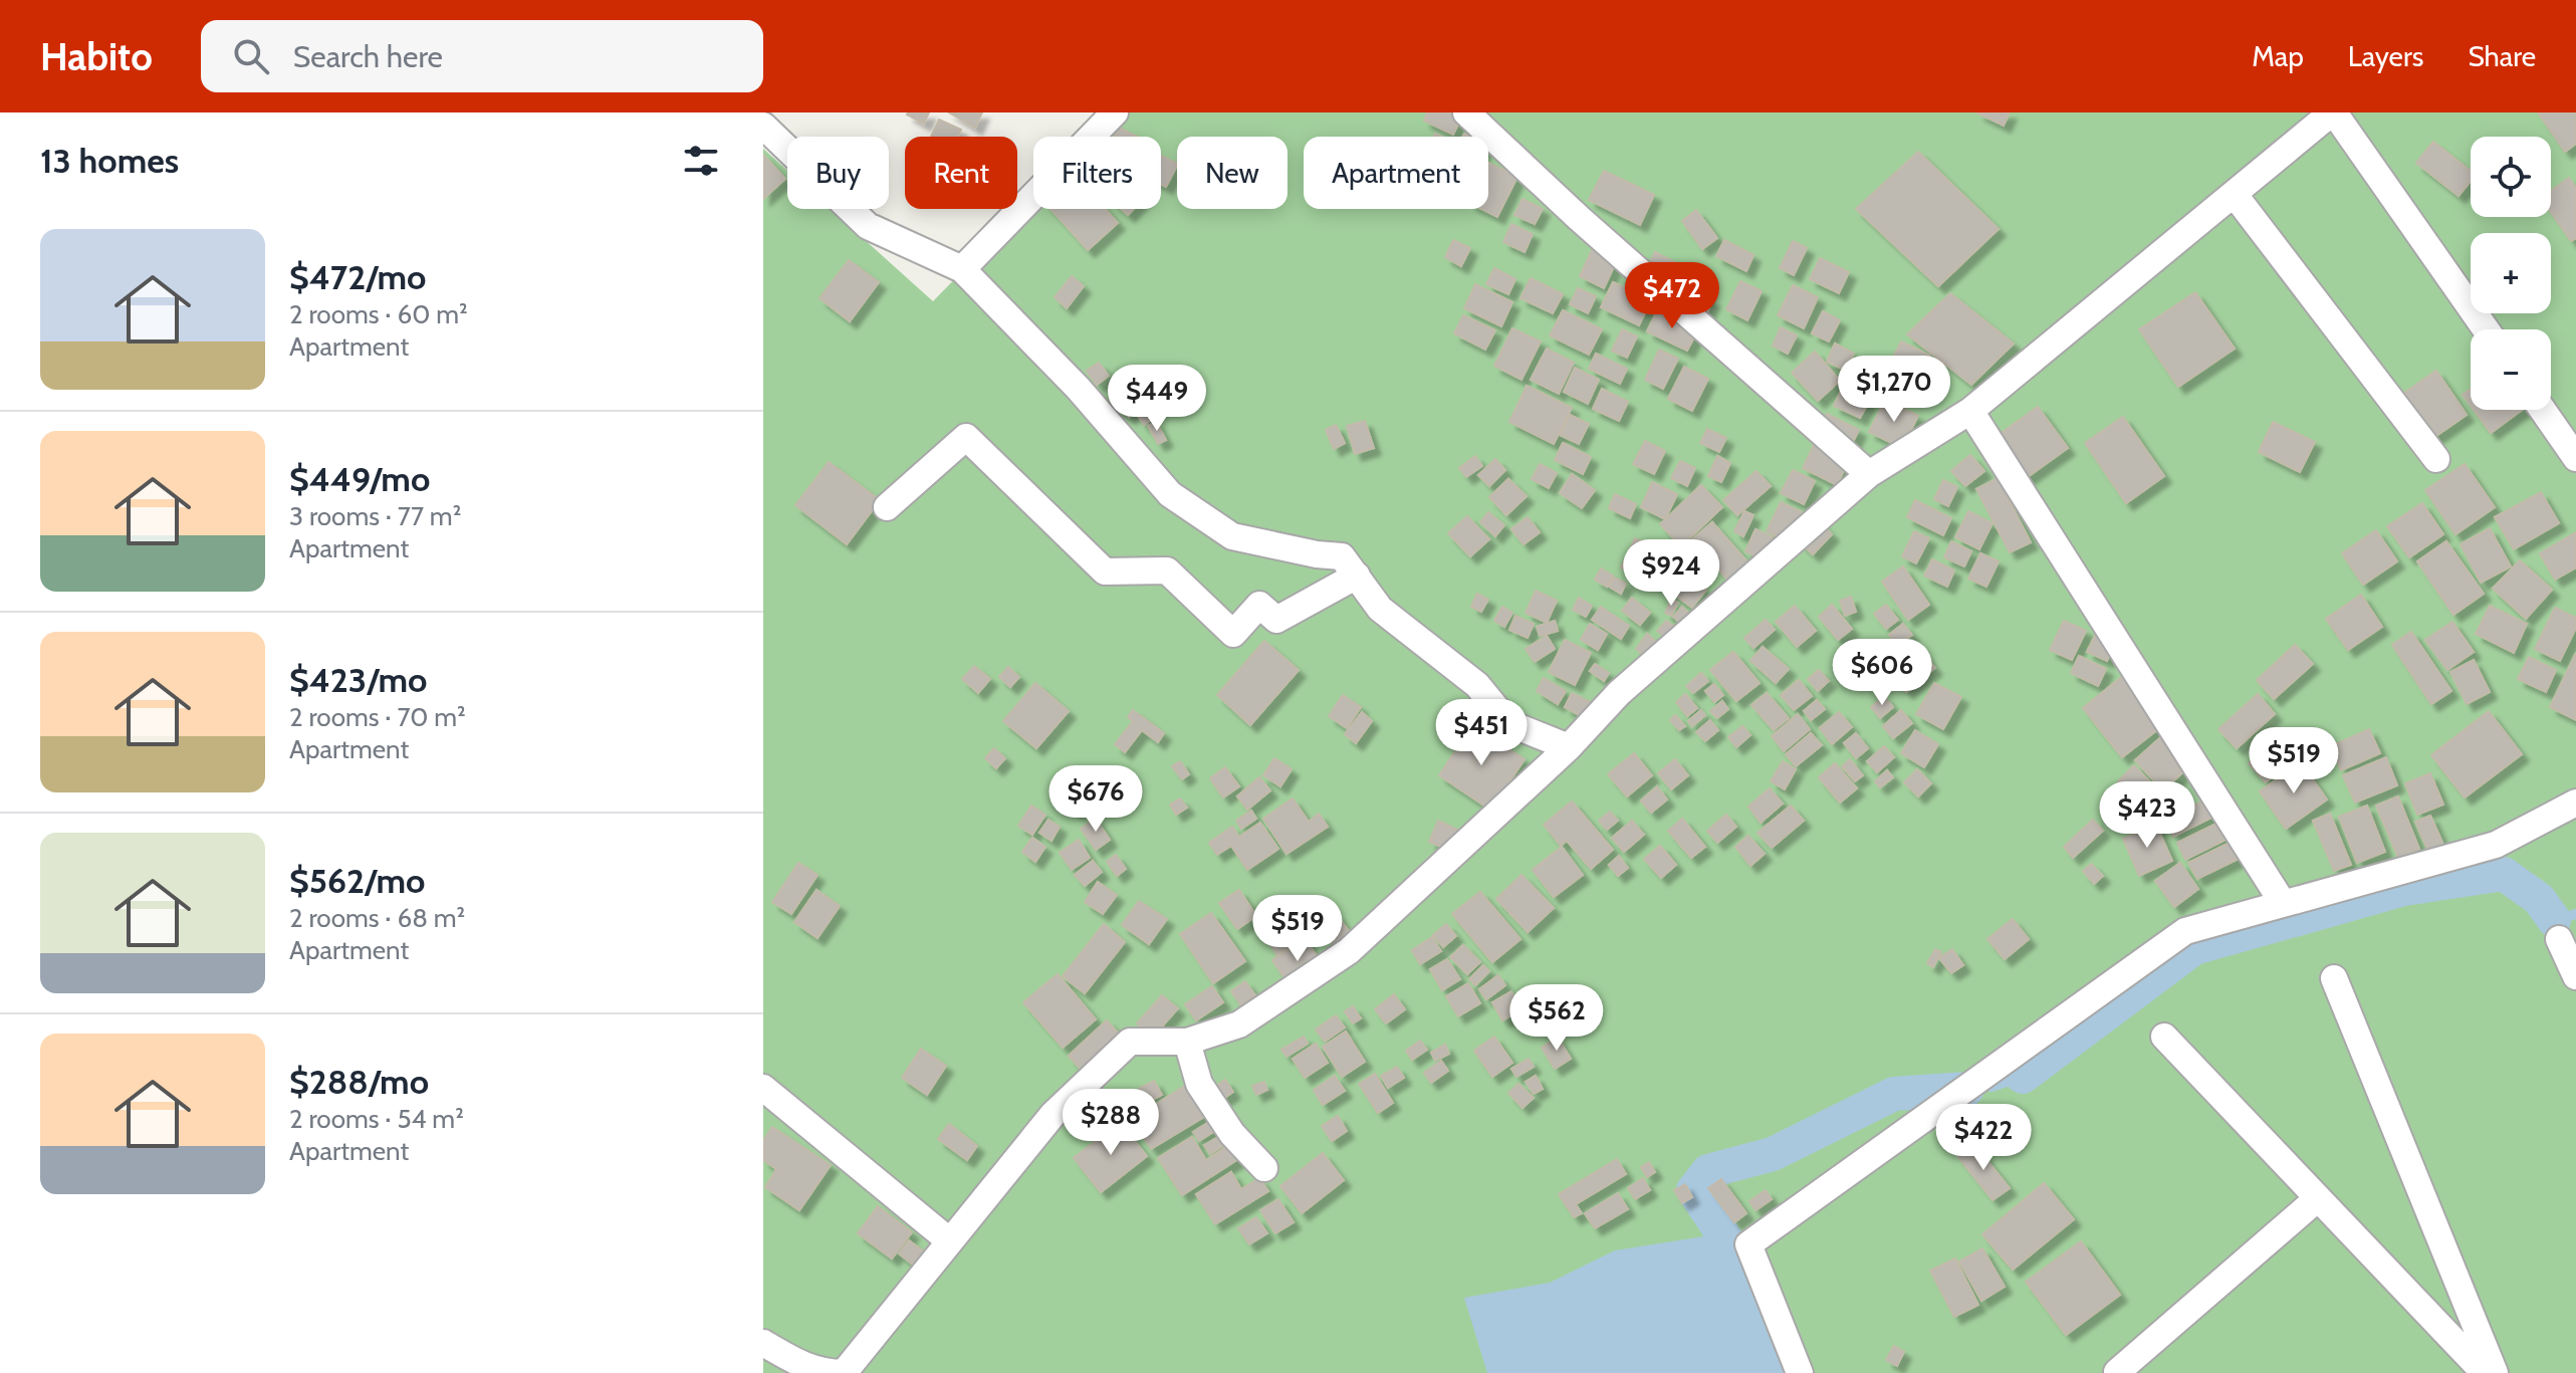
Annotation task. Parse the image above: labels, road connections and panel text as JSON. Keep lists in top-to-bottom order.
{
  "page": {
    "header": "Habito",
    "search": "Search here",
    "nav": ["Map", "Layers", "Share"],
    "heading": "13 homes",
    "map_buttons": ["+", "−"],
    "chip": [
      "Buy",
      "Rent",
      "Filters",
      "New",
      "Apartment"
    ],
    "list": [
      {
        "name": "$472/mo",
        "note": "2 rooms · 60 m² · Apartment"
      },
      {
        "name": "$449/mo",
        "note": "3 rooms · 77 m² · Apartment"
      },
      {
        "name": "$423/mo",
        "note": "2 rooms · 70 m² · Apartment"
      },
      {
        "name": "$562/mo",
        "note": "2 rooms · 68 m² · Apartment"
      },
      {
        "name": "$288/mo",
        "note": "2 rooms · 54 m² · Apartment"
      }
    ],
    "price": [
      "$472",
      "$1,270",
      "$449",
      "$924",
      "$606",
      "$451",
      "$519",
      "$676",
      "$423",
      "$519",
      "$562",
      "$288",
      "$422"
    ]
  }
}
